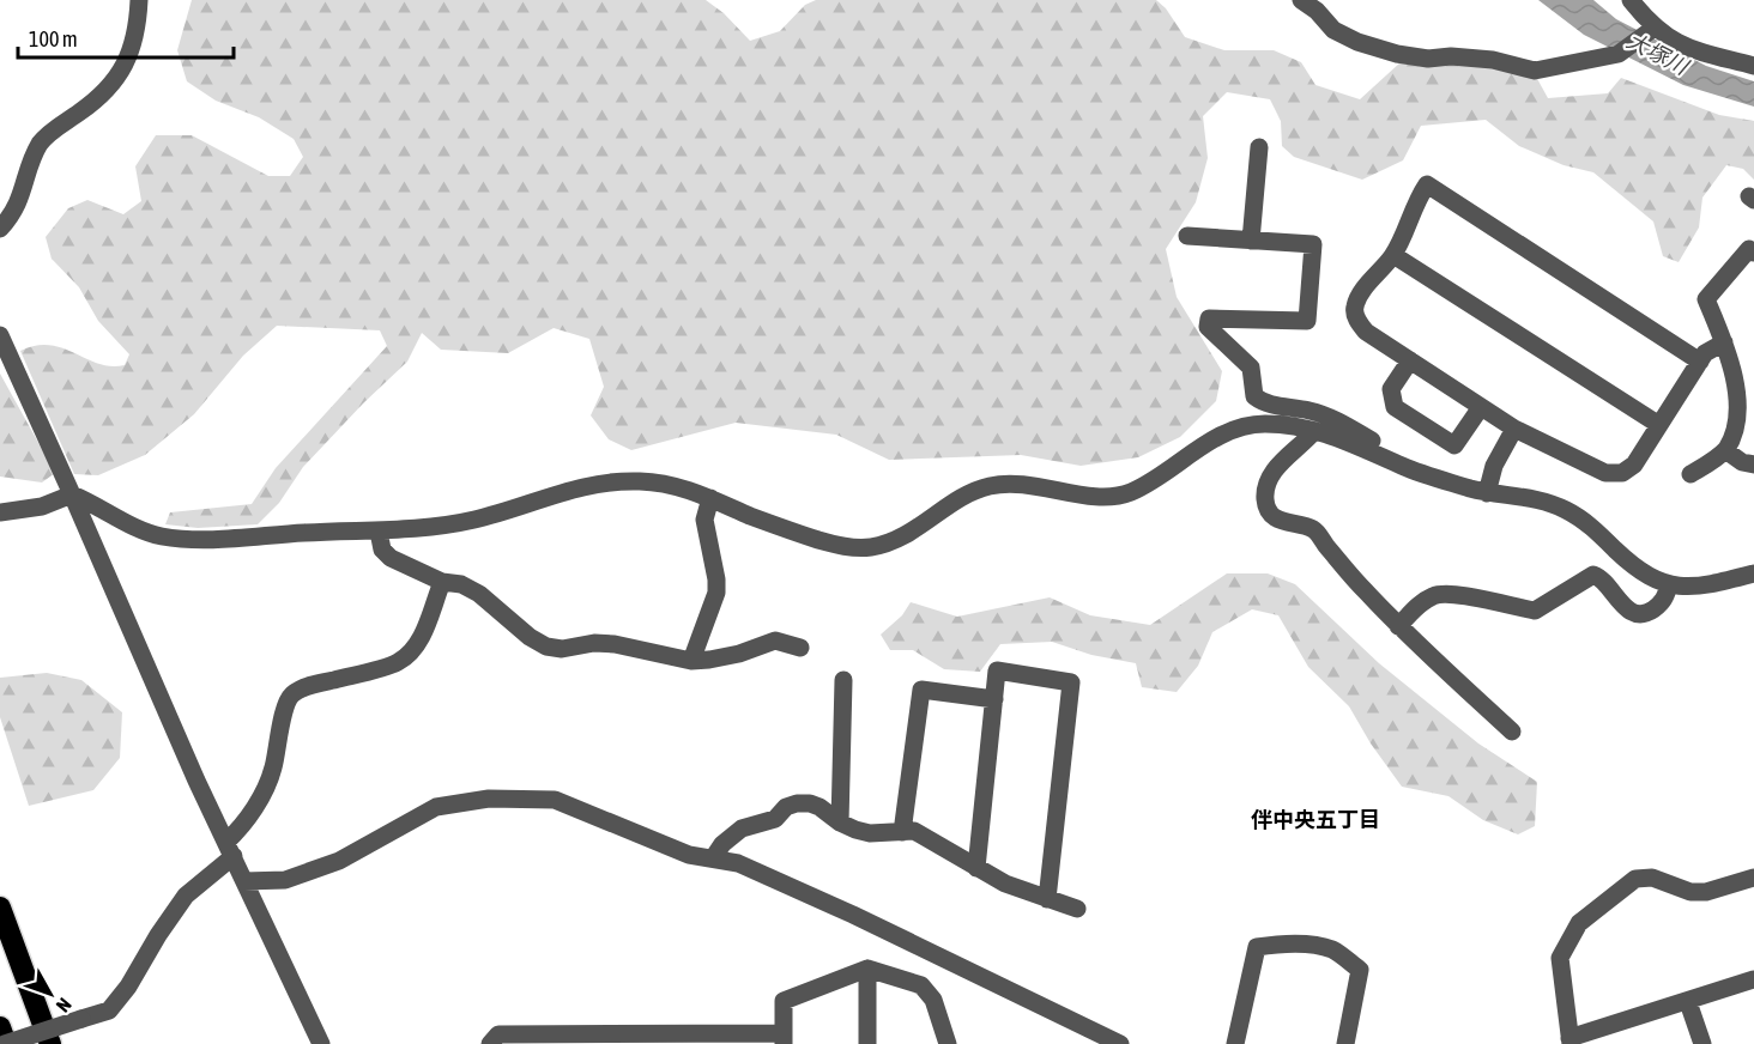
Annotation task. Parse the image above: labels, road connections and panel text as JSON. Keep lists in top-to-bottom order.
{
  "districts": ["伴中央五丁目"],
  "water": ["大塚川"],
  "scale_bar": "100 m",
  "north": "bottom right"
}
